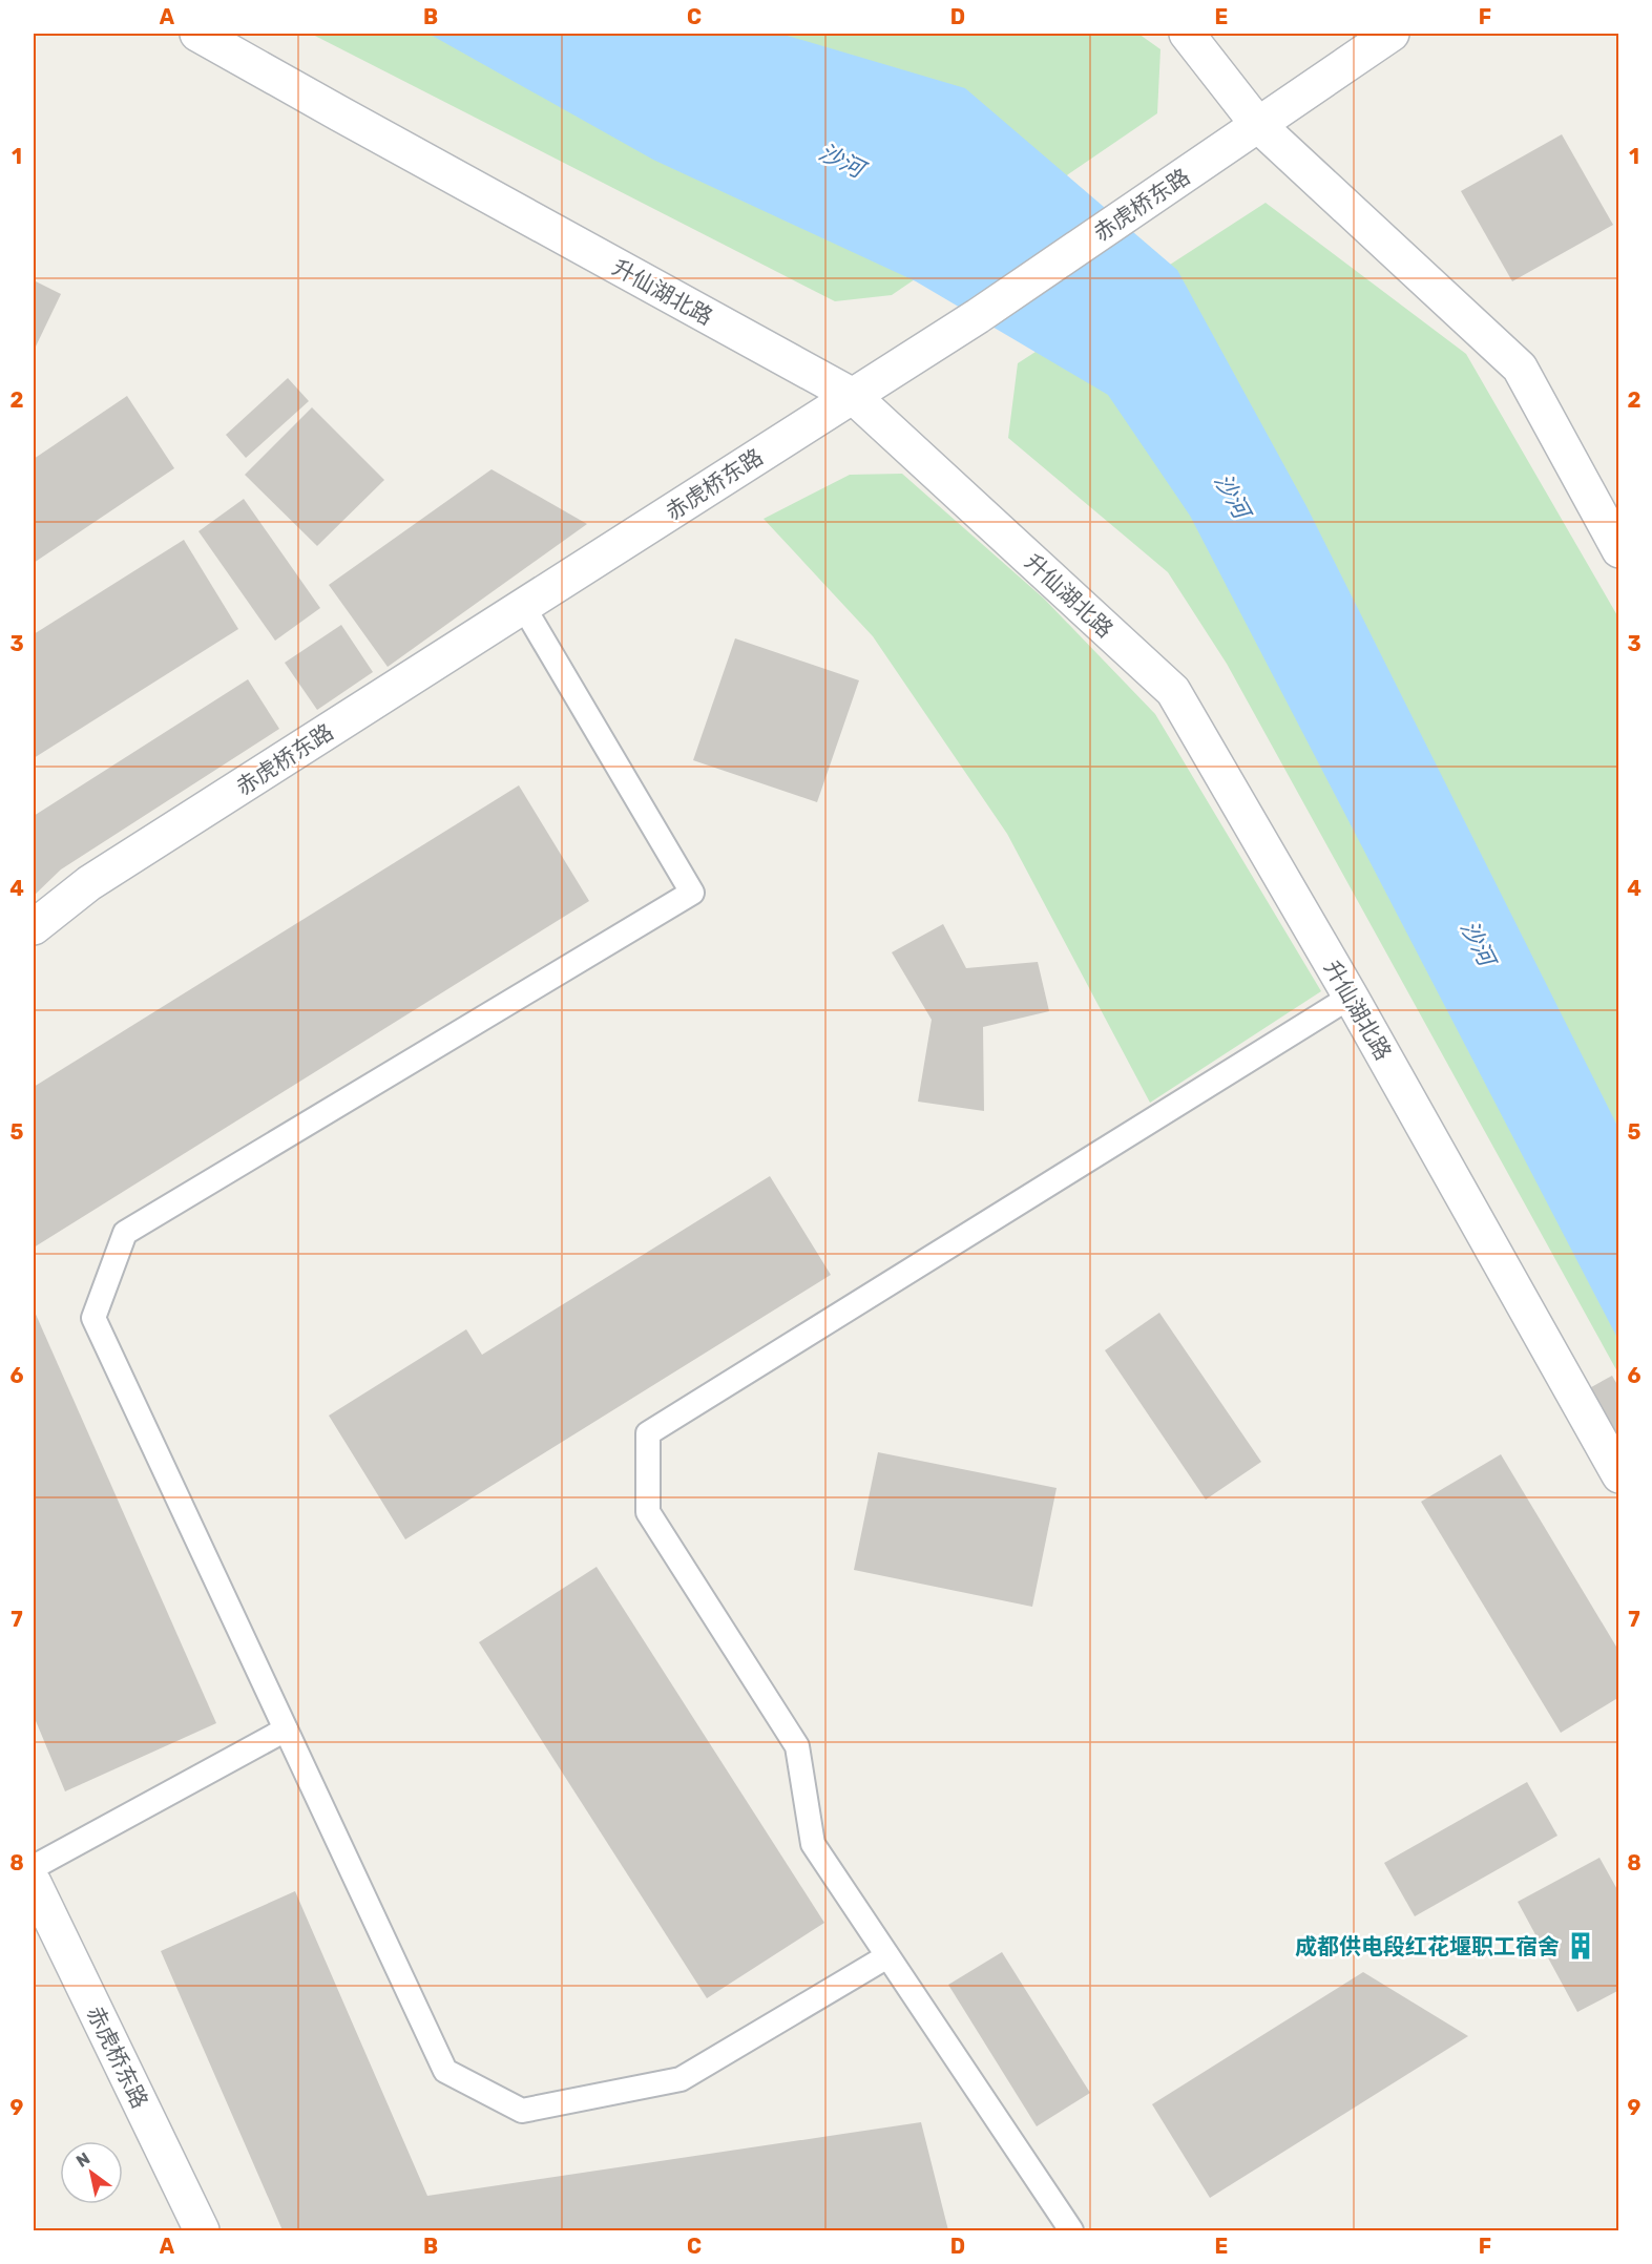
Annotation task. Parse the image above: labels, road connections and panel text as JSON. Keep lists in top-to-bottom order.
{
  "streets": {
    "street": ["赤虎桥东路", "升仙湖北路"]
  },
  "crossings": [
    ["赤虎桥东路", "升仙湖北路"]
  ],
  "water": ["沙河"],
  "places": {
    "building": ["成都供电段红花堰职工宿舍"]
  },
  "north": "top left",
  "grid": {
    "columns": [
      "A",
      "B",
      "C",
      "D",
      "E",
      "F"
    ],
    "rows": [
      "1",
      "2",
      "3",
      "4",
      "5",
      "6",
      "7",
      "8",
      "9"
    ]
  }
}
